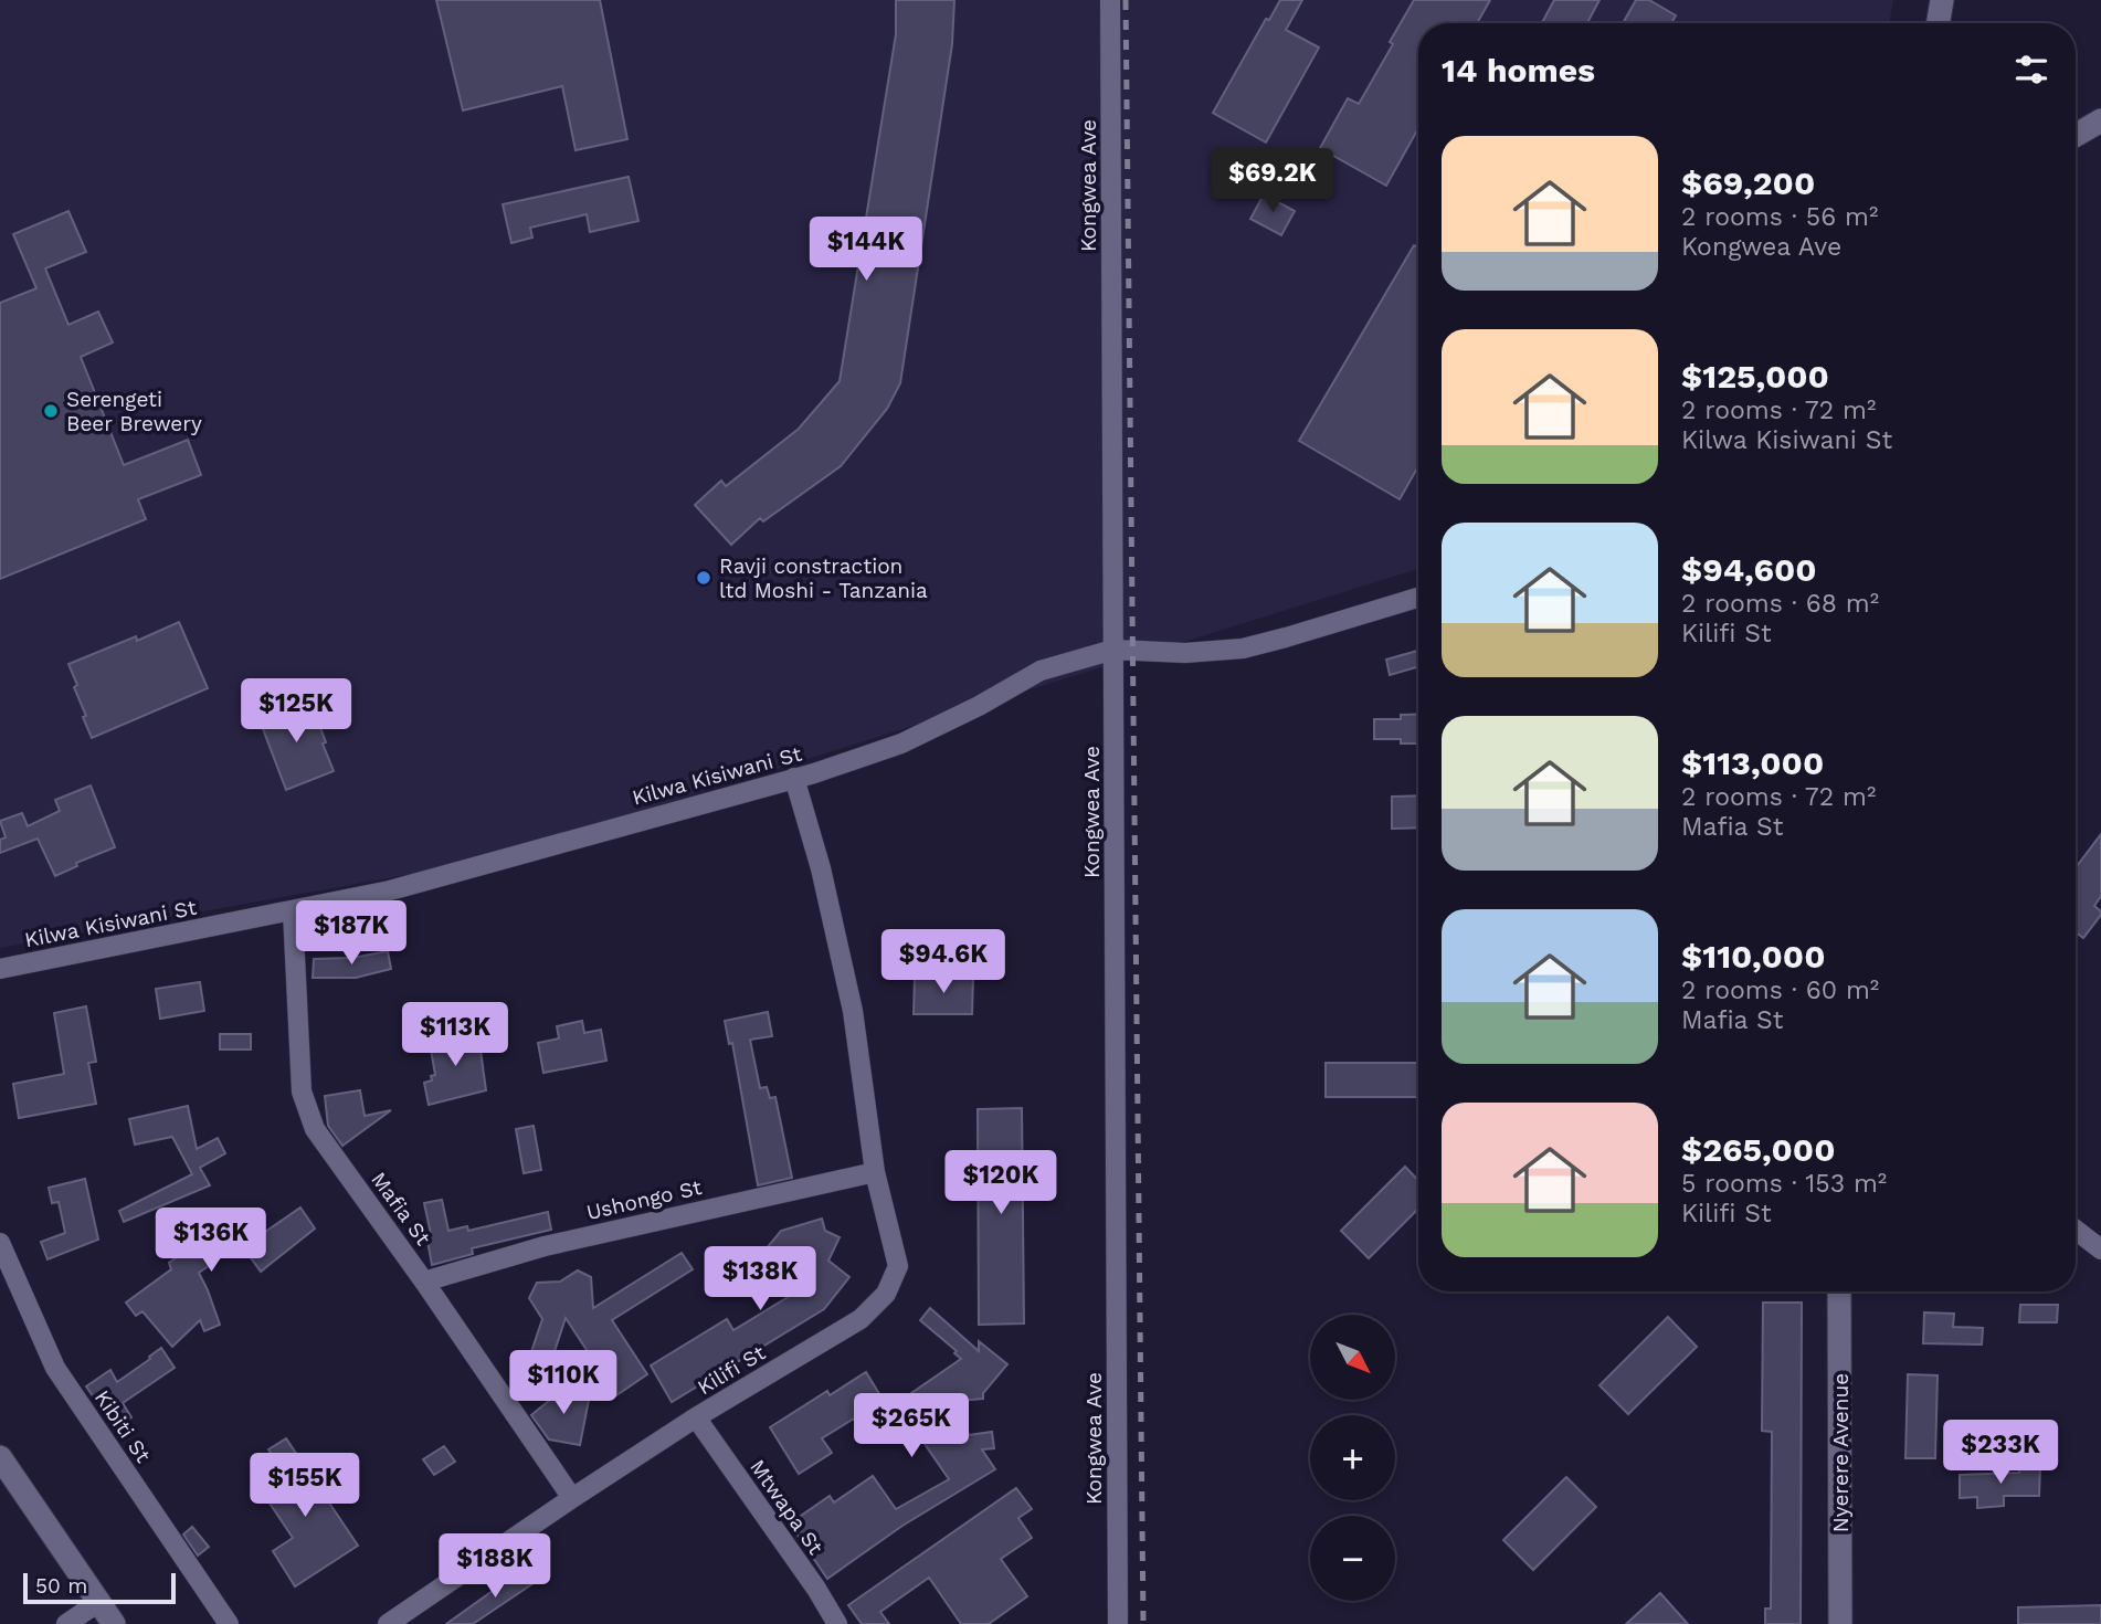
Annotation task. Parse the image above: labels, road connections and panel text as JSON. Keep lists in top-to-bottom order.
{
  "streets": {
    "street": [
      "Kongwea Ave",
      "Kilwa Kisiwani St",
      "Ushongo St",
      "Mafia St",
      "Kilifi St",
      "Kibiti St",
      "Nyerere Avenue",
      "Mtwapa St"
    ]
  },
  "crossings": [
    ["Kongwea Ave", "Kilwa Kisiwani St"],
    ["Kilwa Kisiwani St", "Mafia St"],
    ["Kilwa Kisiwani St", "Kilifi St"],
    ["Ushongo St", "Mafia St"],
    ["Ushongo St", "Kilifi St"],
    ["Mafia St", "Kilifi St"],
    ["Kilifi St", "Mtwapa St"]
  ],
  "places": ["Serengeti Beer Brewery", "Ravji constraction ltd Moshi - Tanzania"],
  "scale_bar": "50 m",
  "north": "bottom right",
  "page": {
    "heading": "14 homes",
    "list": [
      {
        "name": "$69,200",
        "note": "2 rooms · 56 m² · Kongwea Ave"
      },
      {
        "name": "$125,000",
        "note": "2 rooms · 72 m² · Kilwa Kisiwani St"
      },
      {
        "name": "$94,600",
        "note": "2 rooms · 68 m² · Kilifi St"
      },
      {
        "name": "$113,000",
        "note": "2 rooms · 72 m² · Mafia St"
      },
      {
        "name": "$110,000",
        "note": "2 rooms · 60 m² · Mafia St"
      },
      {
        "name": "$265,000",
        "note": "5 rooms · 153 m² · Kilifi St"
      }
    ],
    "price": [
      "$69.2K",
      "$144K",
      "$125K",
      "$187K",
      "$94.6K",
      "$113K",
      "$120K",
      "$136K",
      "$138K",
      "$110K",
      "$265K",
      "$233K",
      "$155K",
      "$188K"
    ],
    "map_buttons": ["+", "−"],
    "scale": "50 m"
  }
}
